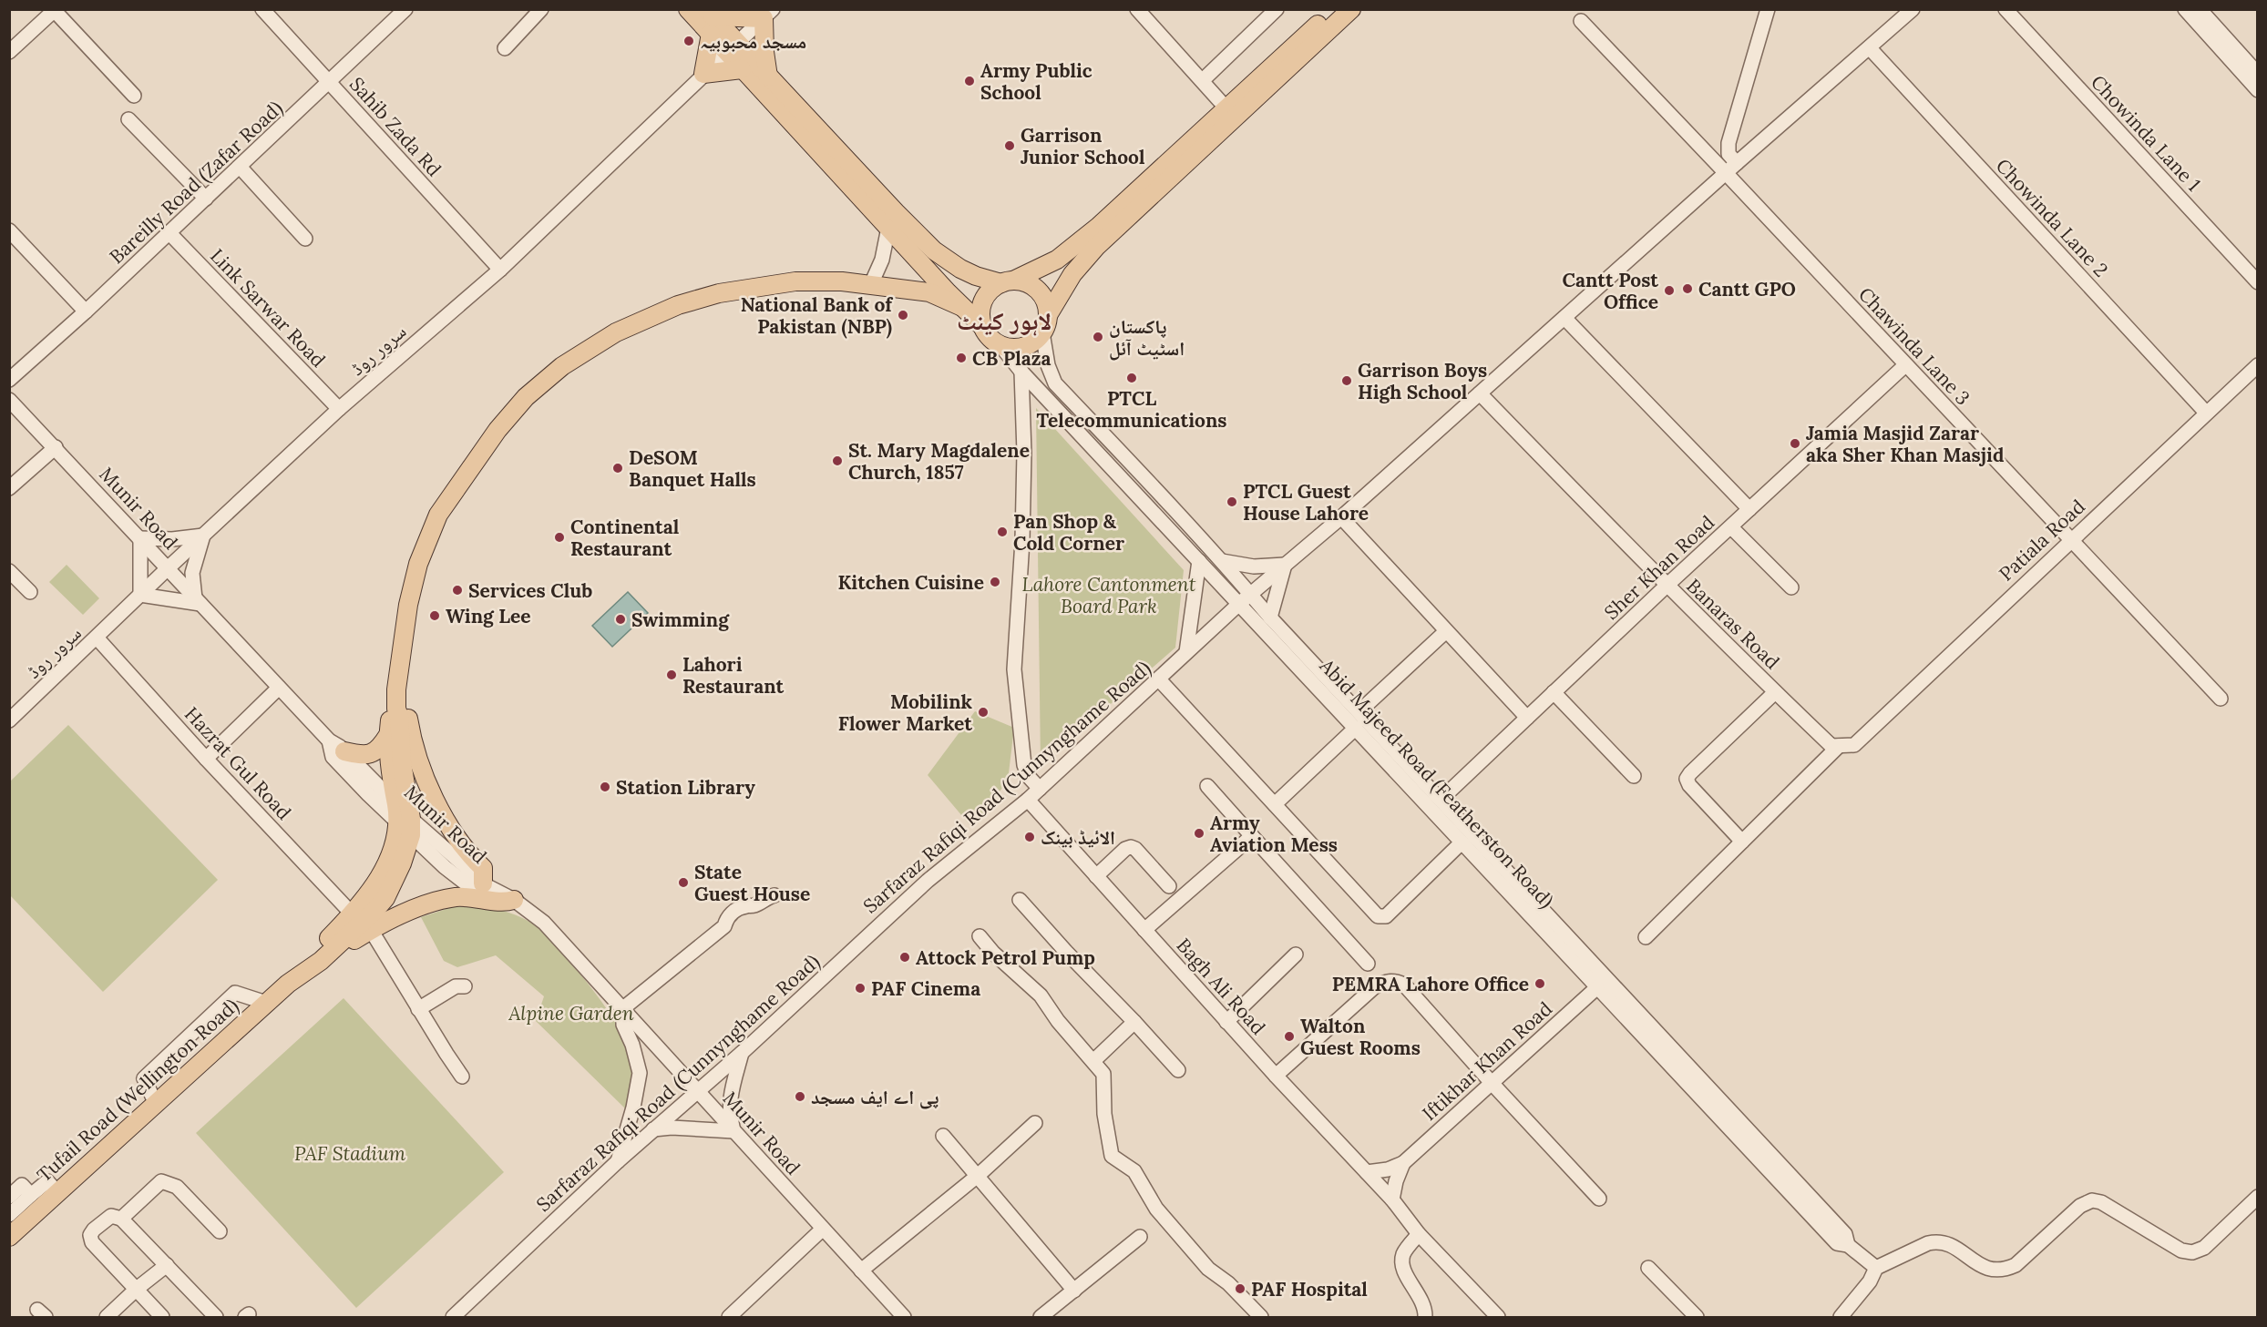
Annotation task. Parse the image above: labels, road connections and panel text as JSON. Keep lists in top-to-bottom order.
{
  "streets": {
    "main road": ["Tufail Road (Wellington Road)"],
    "street": [
      "Sahib Zada Rd",
      "Chowinda Lane 1",
      "Bareilly Road (Zafar Road)",
      "Chowinda Lane 2",
      "Link Sarwar Road",
      "Chawinda Lane 3",
      "سرور روڈ",
      "Munir Road",
      "Patiala Road",
      "Sher Khan Road",
      "Banaras Road",
      "Hazrat Gul Road",
      "Abid Majeed Road (Featherston Road)",
      "Sarfaraz Rafiqi Road (Cunnynghame Road)",
      "Bagh Ali Road",
      "Iftikhar Khan Road"
    ]
  },
  "crossings": [
    ["Sahib Zada Rd", "Bareilly Road (Zafar Road)"],
    ["Sahib Zada Rd", "سرور روڈ"],
    ["Bareilly Road (Zafar Road)", "Link Sarwar Road"],
    ["Chowinda Lane 2", "Patiala Road"],
    ["Chowinda Lane 2", "Sarfaraz Rafiqi Road (Cunnynghame Road)"],
    ["Link Sarwar Road", "سرور روڈ"],
    ["Chawinda Lane 3", "Patiala Road"],
    ["Chawinda Lane 3", "Sher Khan Road"],
    ["Chawinda Lane 3", "Sarfaraz Rafiqi Road (Cunnynghame Road)"],
    ["سرور روڈ", "Munir Road"],
    ["سرور روڈ", "Hazrat Gul Road"],
    ["Munir Road", "Sarfaraz Rafiqi Road (Cunnynghame Road)"],
    ["Munir Road", "Tufail Road (Wellington Road)"],
    ["Patiala Road", "Banaras Road"],
    ["Sher Khan Road", "Banaras Road"],
    ["Sher Khan Road", "Abid Majeed Road (Featherston Road)"],
    ["Banaras Road", "Sarfaraz Rafiqi Road (Cunnynghame Road)"],
    ["Hazrat Gul Road", "Tufail Road (Wellington Road)"],
    ["Abid Majeed Road (Featherston Road)", "Sarfaraz Rafiqi Road (Cunnynghame Road)"],
    ["Abid Majeed Road (Featherston Road)", "Iftikhar Khan Road"],
    ["Sarfaraz Rafiqi Road (Cunnynghame Road)", "Bagh Ali Road"],
    ["Bagh Ali Road", "Iftikhar Khan Road"]
  ],
  "districts": ["لاہور کینٹ"],
  "parks": ["Lahore Cantonment Board Park", "Alpine Garden", "PAF Stadium"],
  "places": [
    "مسجد محبوبیہ",
    "Army Public School",
    "Garrison Junior School",
    "Cantt GPO",
    "Cantt Post Office",
    "National Bank of Pakistan (NBP)",
    "پاکستان اسٹیٹ آئل",
    "CB Plaza",
    "PTCL Telecommunications",
    "Garrison Boys High School",
    "Jamia Masjid Zarar aka Sher Khan Masjid",
    "St. Mary Magdalene Church, 1857",
    "DeSOM Banquet Halls",
    "PTCL Guest House Lahore",
    "Pan Shop & Cold Corner",
    "Continental Restaurant",
    "Kitchen Cuisine",
    "Services Club",
    "Wing Lee",
    "Swimming",
    "Lahori Restaurant",
    "Mobilink Flower Market",
    "Station Library",
    "Army Aviation Mess",
    "الائیڈ بینک",
    "State Guest House",
    "Attock Petrol Pump",
    "PEMRA Lahore Office",
    "PAF Cinema",
    "Walton Guest Rooms",
    "پی اے ایف مسجد",
    "PAF Hospital"
  ]
}
